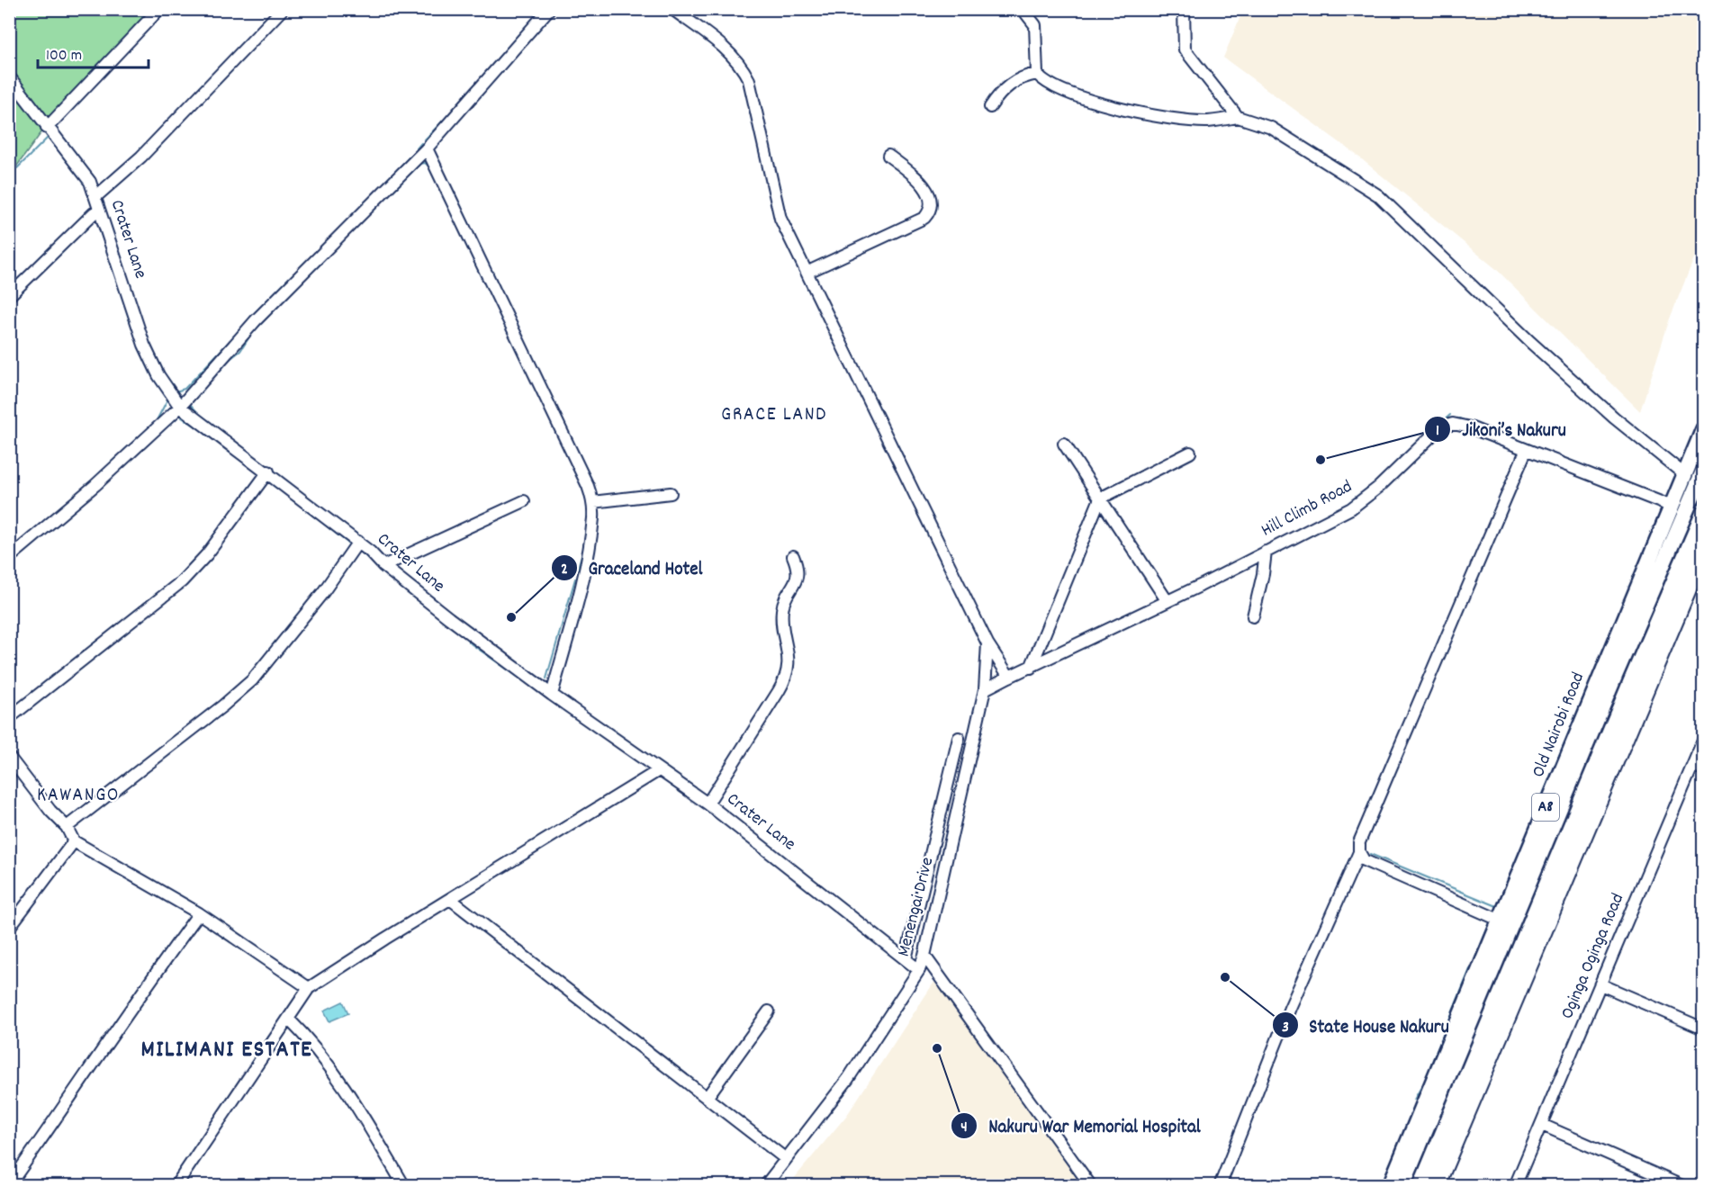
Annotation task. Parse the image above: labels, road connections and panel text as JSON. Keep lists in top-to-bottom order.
{
  "streets": {
    "highway": ["Old Nairobi Road", "A8"],
    "street": [
      "Crater Lane",
      "Hill Climb Road",
      "Menengai Drive",
      "Oginga Oginga Road"
    ]
  },
  "crossings": [
    ["Crater Lane", "Menengai Drive"],
    ["Hill Climb Road", "Old Nairobi Road"],
    ["Hill Climb Road", "Menengai Drive"]
  ],
  "districts": ["GRACE LAND", "KAWANGO", "MILIMANI ESTATE"],
  "places": [
    "Jikoni’s Nakuru",
    "Graceland Hotel",
    "State House Nakuru",
    "Nakuru War Memorial Hospital"
  ],
  "scale_bar": "100 m"
}
